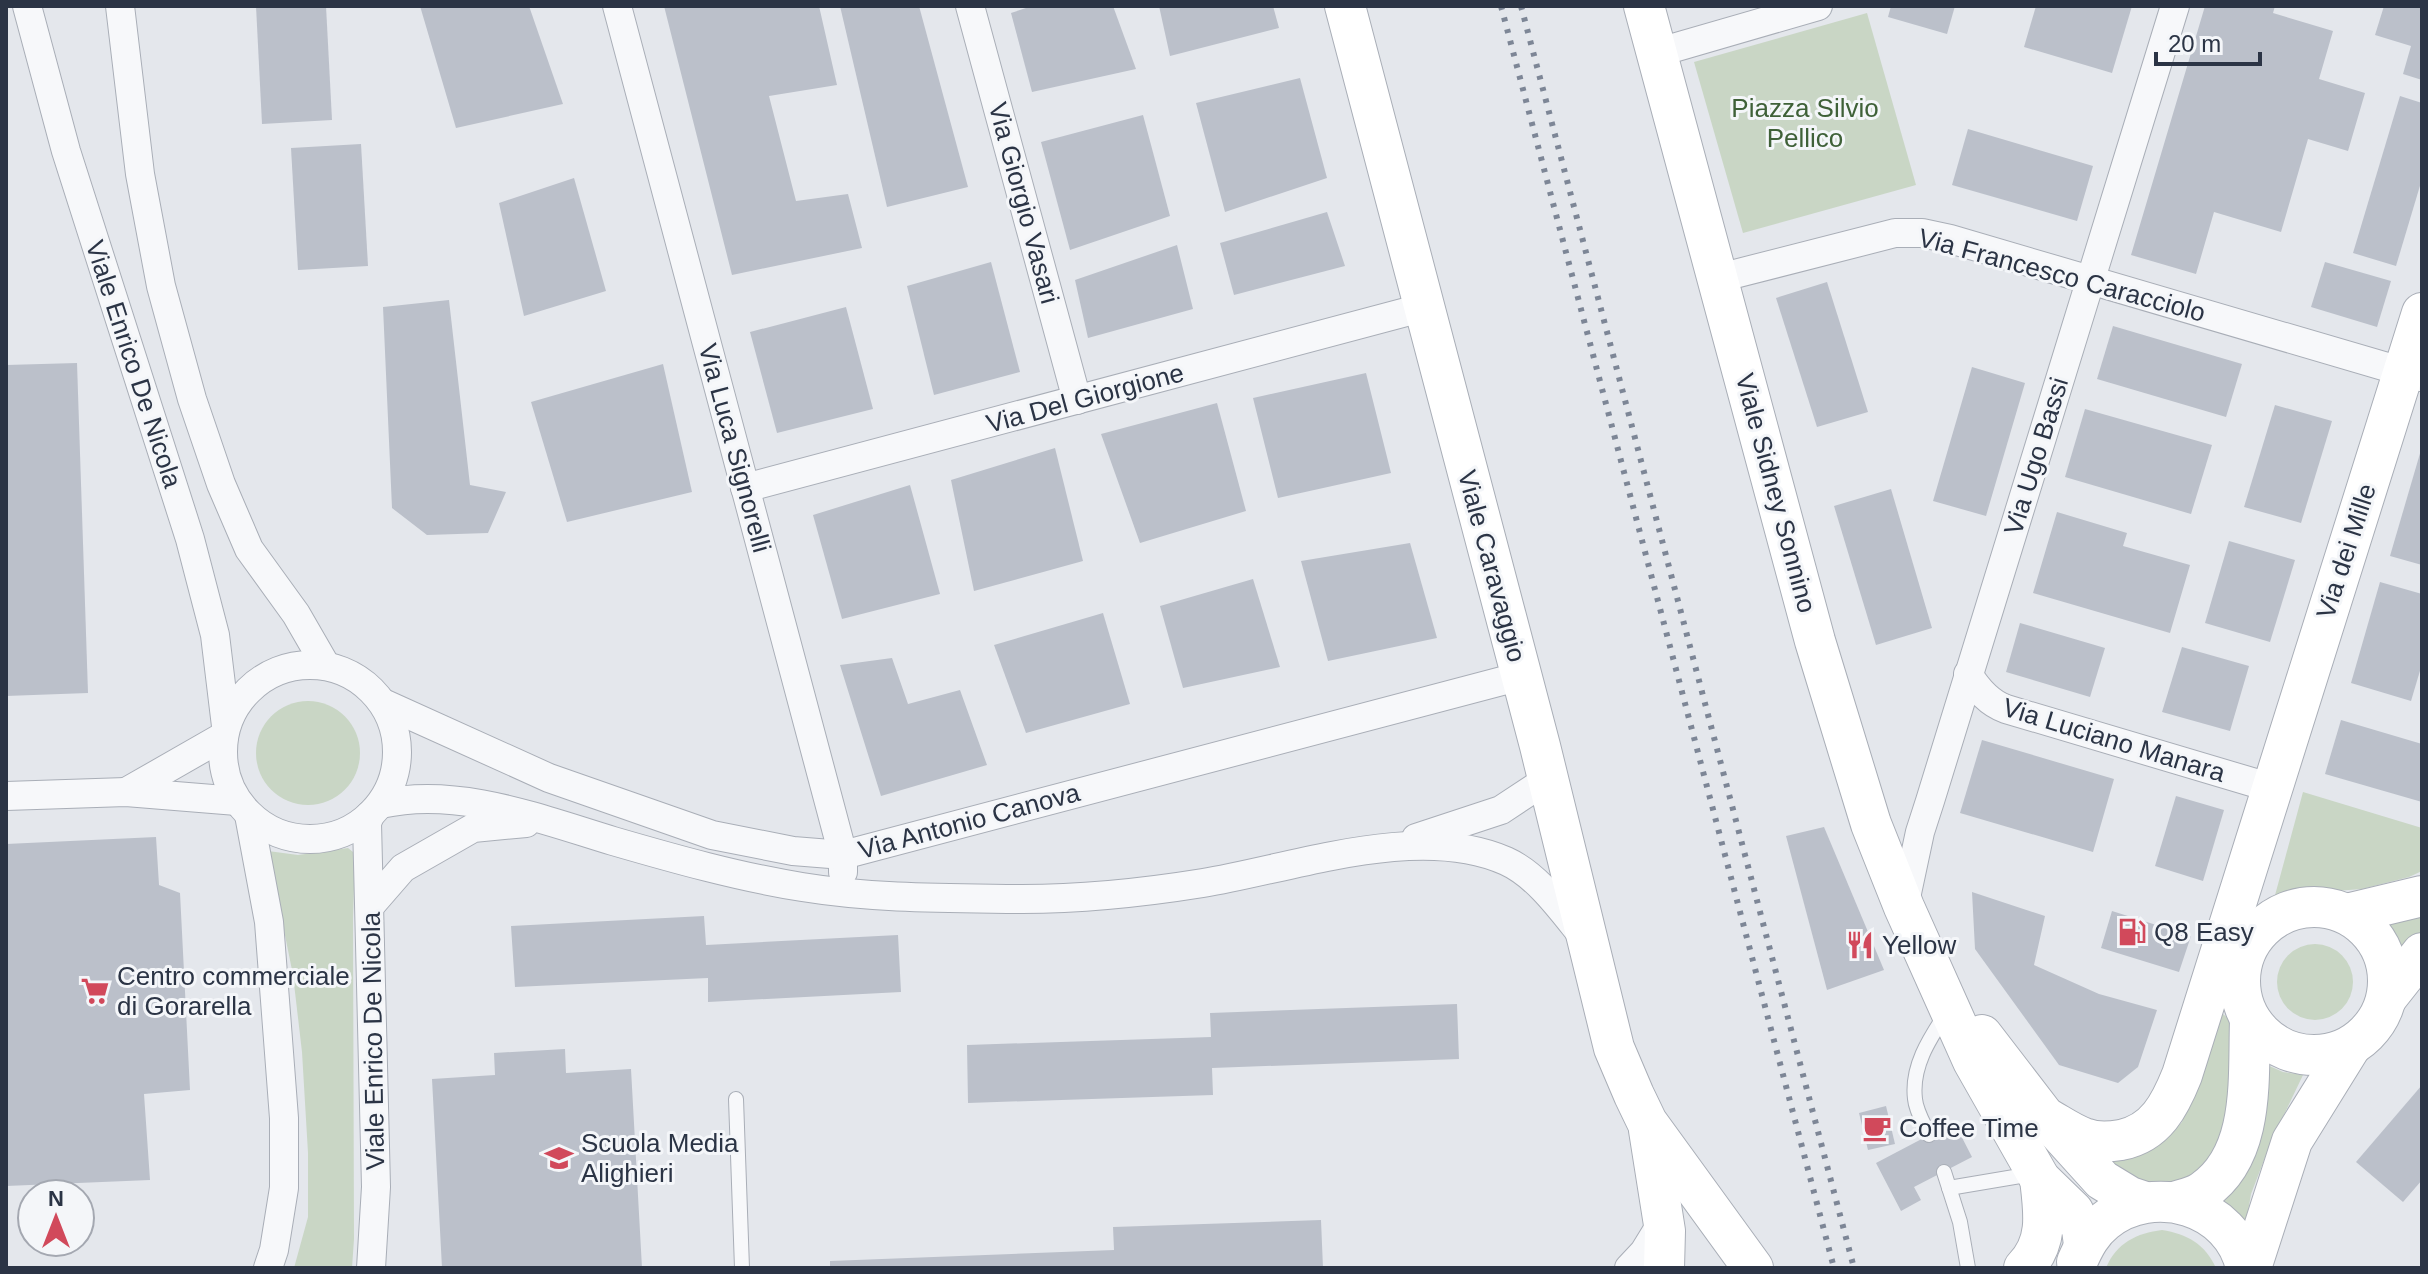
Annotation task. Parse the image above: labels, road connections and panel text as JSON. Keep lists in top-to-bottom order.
{
  "streets": {
    "street": [
      "Via Giorgio Vasari",
      "Via Francesco Caracciolo",
      "Viale Enrico De Nicola",
      "Via Del Giorgione",
      "Via Luca Signorelli",
      "Via Ugo Bassi",
      "Viale Sidney Sonnino",
      "Via dei Mille",
      "Viale Caravaggio",
      "Via Luciano Manara",
      "Via Antonio Canova"
    ]
  },
  "crossings": [
    ["Via Giorgio Vasari", "Via Del Giorgione"],
    ["Via Francesco Caracciolo", "Via Ugo Bassi"],
    ["Via Francesco Caracciolo", "Viale Sidney Sonnino"],
    ["Via Francesco Caracciolo", "Via dei Mille"],
    ["Viale Enrico De Nicola", "Via Antonio Canova"],
    ["Via Del Giorgione", "Via Luca Signorelli"],
    ["Via Del Giorgione", "Viale Caravaggio"],
    ["Via Luca Signorelli", "Via Antonio Canova"],
    ["Via Ugo Bassi", "Viale Sidney Sonnino"],
    ["Via Ugo Bassi", "Via Luciano Manara"],
    ["Via dei Mille", "Via Luciano Manara"],
    ["Viale Caravaggio", "Via Antonio Canova"]
  ],
  "parks": ["Piazza Silvio Pellico"],
  "places": {
    "fuel station": ["Q8 Easy"],
    "restaurant": ["Yellow"],
    "supermarket": ["Centro commerciale di Gorarella"],
    "cafe": ["Coffee Time"],
    "school or university": ["Scuola Media Alighieri"]
  },
  "scale_bar": "20 m",
  "north": "top"
}
